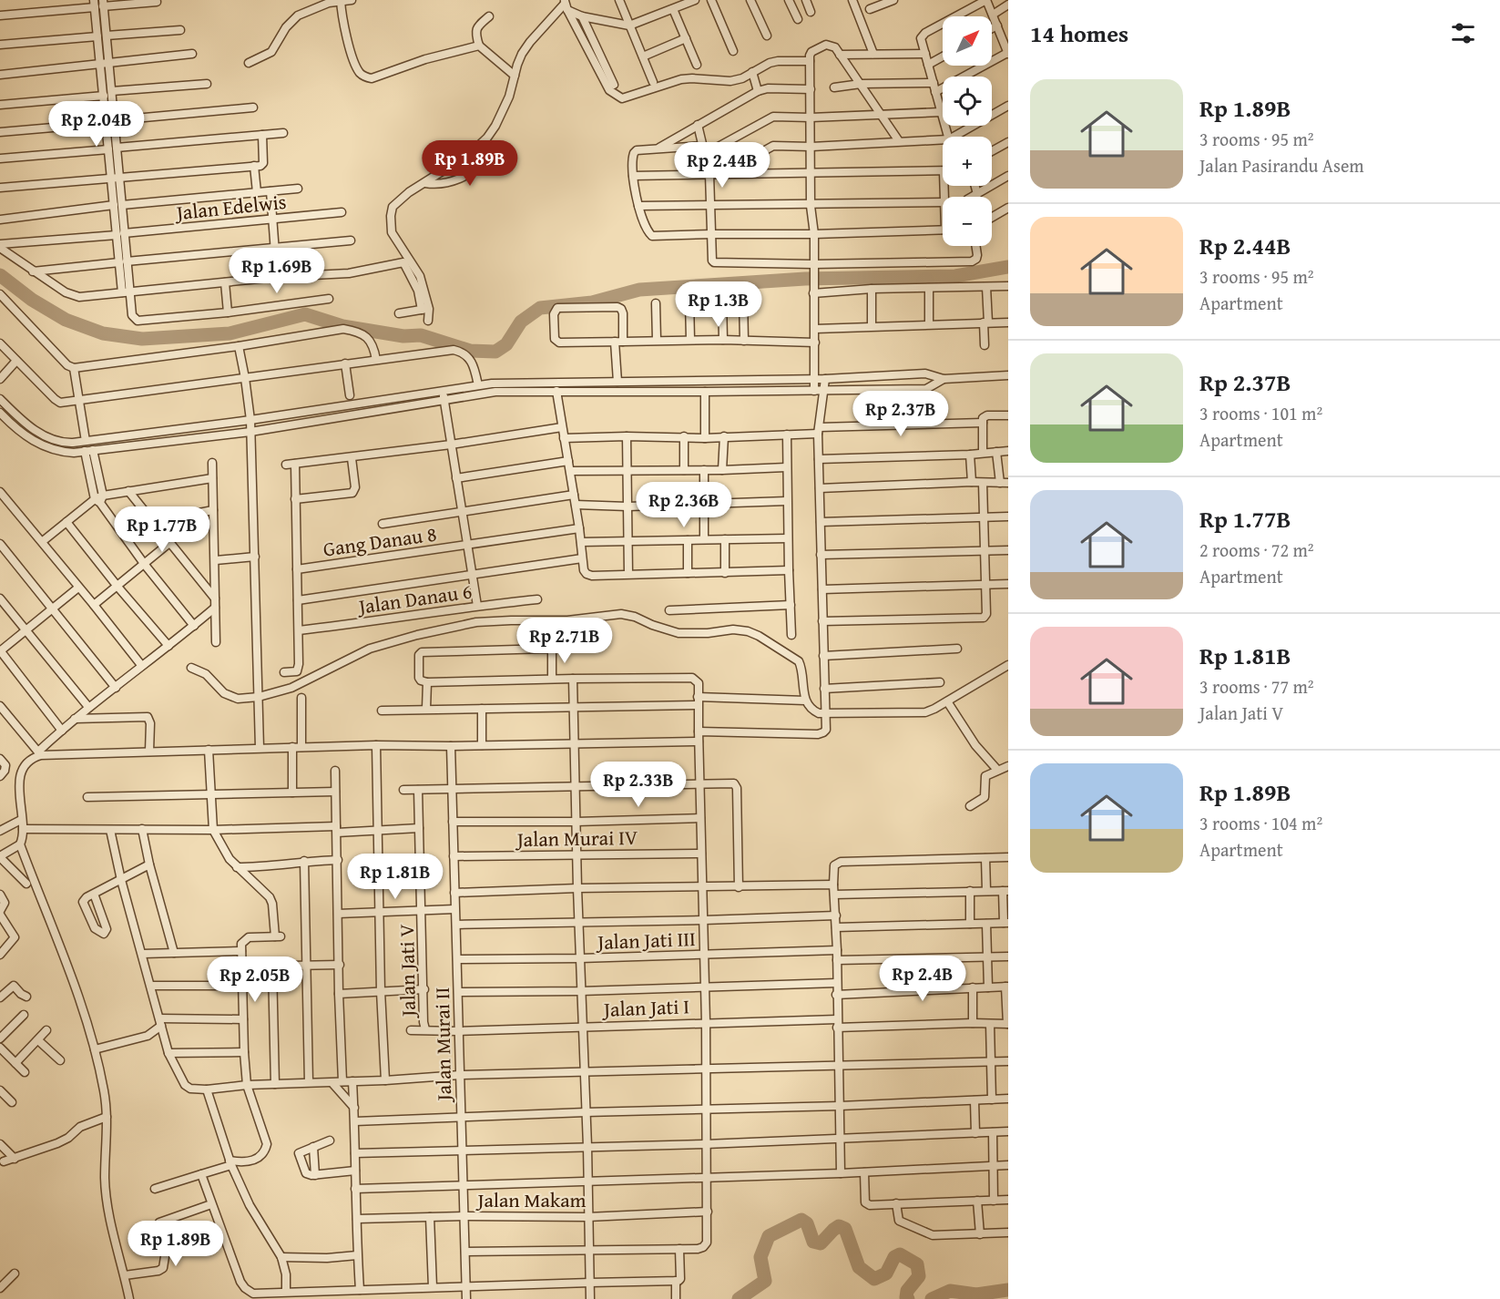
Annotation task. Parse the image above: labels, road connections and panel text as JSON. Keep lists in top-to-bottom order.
{
  "streets": {
    "street": [
      "Jalan Edelwis",
      "Gang Danau 8",
      "Jalan Danau 6",
      "Jalan Murai IV",
      "Jalan Jati III",
      "Jalan Jati V",
      "Jalan Jati I",
      "Jalan Murai II",
      "Jalan Makam"
    ]
  },
  "crossings": [
    ["Jalan Murai IV", "Jalan Murai II"],
    ["Jalan Jati III", "Jalan Murai II"],
    ["Jalan Jati V", "Jalan Jati I"],
    ["Jalan Jati I", "Jalan Murai II"],
    ["Jalan Murai II", "Jalan Makam"]
  ],
  "north": "top right",
  "page": {
    "heading": "14 homes",
    "map_buttons": ["+", "−"],
    "list": [
      {
        "name": "Rp 1.89B",
        "note": "3 rooms · 95 m² · Jalan Pasirandu Asem"
      },
      {
        "name": "Rp 2.44B",
        "note": "3 rooms · 95 m² · Apartment"
      },
      {
        "name": "Rp 2.37B",
        "note": "3 rooms · 101 m² · Apartment"
      },
      {
        "name": "Rp 1.77B",
        "note": "2 rooms · 72 m² · Apartment"
      },
      {
        "name": "Rp 1.81B",
        "note": "3 rooms · 77 m² · Jalan Jati V"
      },
      {
        "name": "Rp 1.89B",
        "note": "3 rooms · 104 m² · Apartment"
      }
    ],
    "price": [
      "Rp 2.04B",
      "Rp 1.89B",
      "Rp 2.44B",
      "Rp 1.69B",
      "Rp 1.3B",
      "Rp 2.37B",
      "Rp 2.36B",
      "Rp 1.77B",
      "Rp 2.71B",
      "Rp 2.33B",
      "Rp 1.81B",
      "Rp 2.4B",
      "Rp 2.05B",
      "Rp 1.89B"
    ]
  }
}
